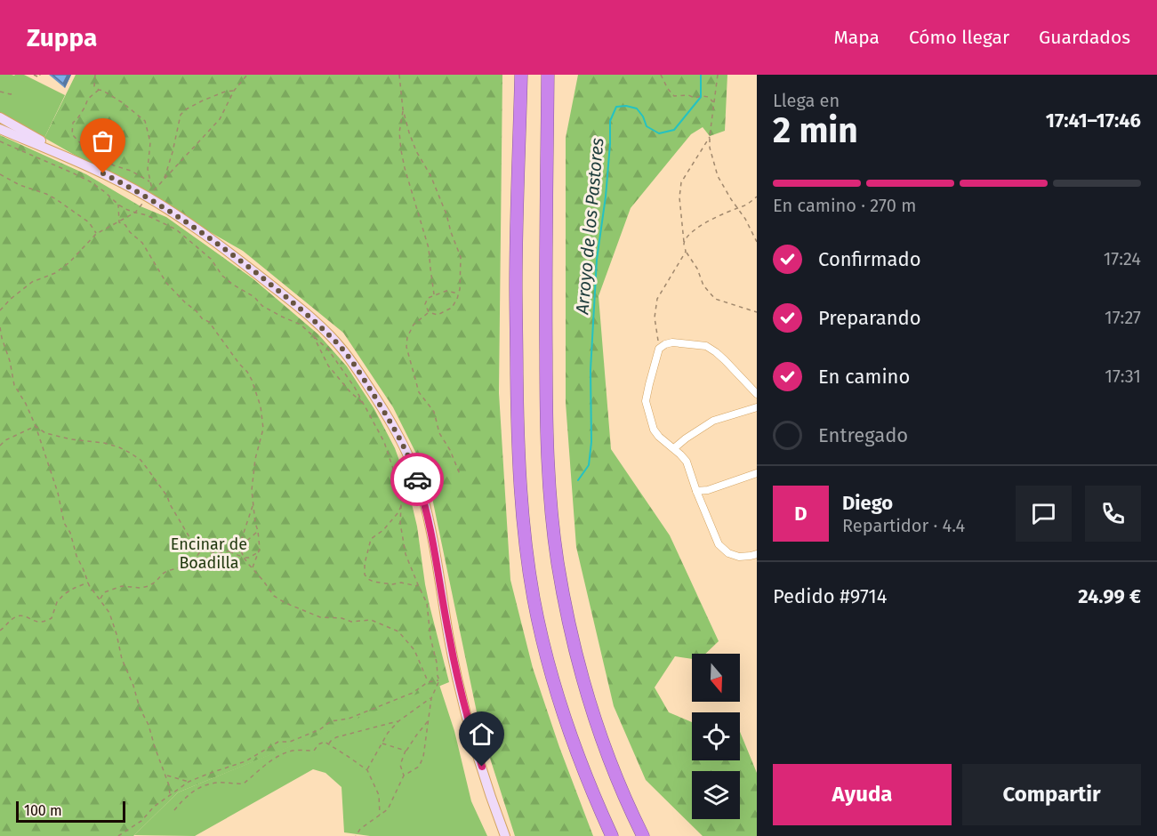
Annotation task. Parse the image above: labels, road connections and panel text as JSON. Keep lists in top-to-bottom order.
{
  "water": ["Arroyo de los Pastores"],
  "parks": ["Encinar de Boadilla"],
  "scale_bar": "100 m",
  "north": "bottom",
  "page": {
    "header": "Zuppa",
    "nav": ["Mapa", "Cómo llegar", "Guardados"],
    "heading": ["2 min", "Llega en", "17:41–17:46"],
    "panel": [
      "Diego",
      "Repartidor · 4.4",
      "Pedido #9714",
      "24.99 €"
    ],
    "bar": "En camino · 270 m",
    "list": [
      ["Confirmado", "17:24"],
      ["Preparando", "17:27"],
      ["En camino", "17:31"],
      "Entregado"
    ],
    "round": "D",
    "buttons": ["Ayuda", "Compartir"],
    "scale": "100 m"
  }
}
